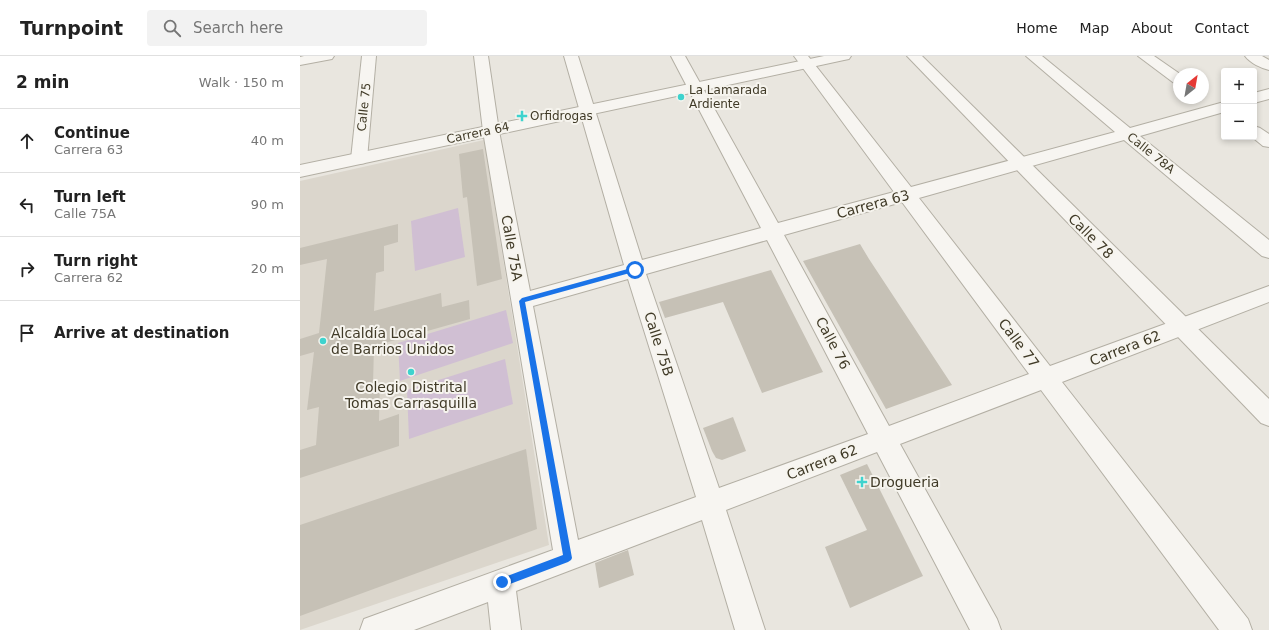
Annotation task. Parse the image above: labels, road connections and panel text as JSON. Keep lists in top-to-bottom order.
{
  "streets": {
    "street": [
      "Calle 75",
      "Carrera 64",
      "Calle 78A",
      "Carrera 63",
      "Calle 78",
      "Calle 75A",
      "Calle 76",
      "Calle 77",
      "Calle 75B",
      "Carrera 62"
    ]
  },
  "crossings": [
    ["Calle 75", "Carrera 64"],
    ["Carrera 64", "Calle 75A"],
    ["Carrera 64", "Calle 76"],
    ["Carrera 64", "Calle 77"],
    ["Carrera 64", "Calle 75B"],
    ["Calle 78A", "Carrera 63"],
    ["Carrera 63", "Calle 78"],
    ["Carrera 63", "Calle 75A"],
    ["Carrera 63", "Calle 76"],
    ["Carrera 63", "Calle 77"],
    ["Carrera 63", "Calle 75B"],
    ["Calle 78", "Carrera 62"],
    ["Calle 75A", "Carrera 62"],
    ["Calle 76", "Carrera 62"],
    ["Calle 77", "Carrera 62"],
    ["Calle 75B", "Carrera 62"]
  ],
  "places": {
    "other": ["La Lamarada Ardiente", "Alcaldía Local de Barrios Unidos", "Colegio Distrital Tomas Carrasquilla"],
    "health": ["Orfidrogas", "Drogueria"]
  },
  "north": "top right",
  "page": {
    "header": "Turnpoint",
    "search": "Search here",
    "nav": [
      "Home",
      "Map",
      "About",
      "Contact"
    ],
    "heading": ["2 min", "Walk · 150 m"],
    "map_buttons": ["+", "−"],
    "list": [
      ["Continue", "Carrera 63", "40 m"],
      ["Turn left", "Calle 75A", "90 m"],
      ["Turn right", "Carrera 62", "20 m"],
      "Arrive at destination"
    ]
  }
}
